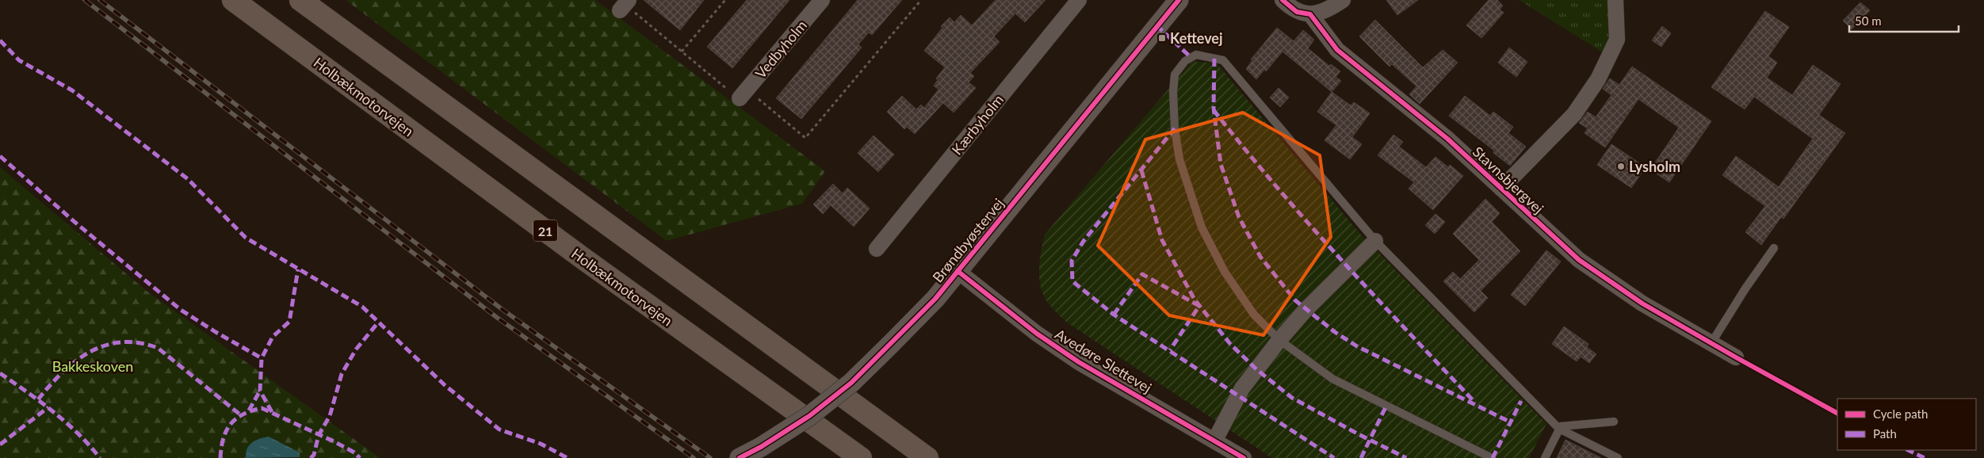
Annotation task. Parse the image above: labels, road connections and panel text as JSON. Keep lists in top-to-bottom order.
{
  "streets": {
    "highway": ["Holbækmotorvejen", "21"],
    "street": [
      "Vedbyholm",
      "Kærbyholm",
      "Stavnsbjergvej",
      "Brøndbyøstervej",
      "Avedøre Slettevej"
    ]
  },
  "crossings": [
    ["Brøndbyøstervej", "Avedøre Slettevej"]
  ],
  "parks": ["Bakkeskoven"],
  "places": {
    "transit": ["Kettevej"],
    "other": ["Lysholm"]
  },
  "legend": ["Cycle path", "Path"],
  "scale_bar": "50 m"
}
